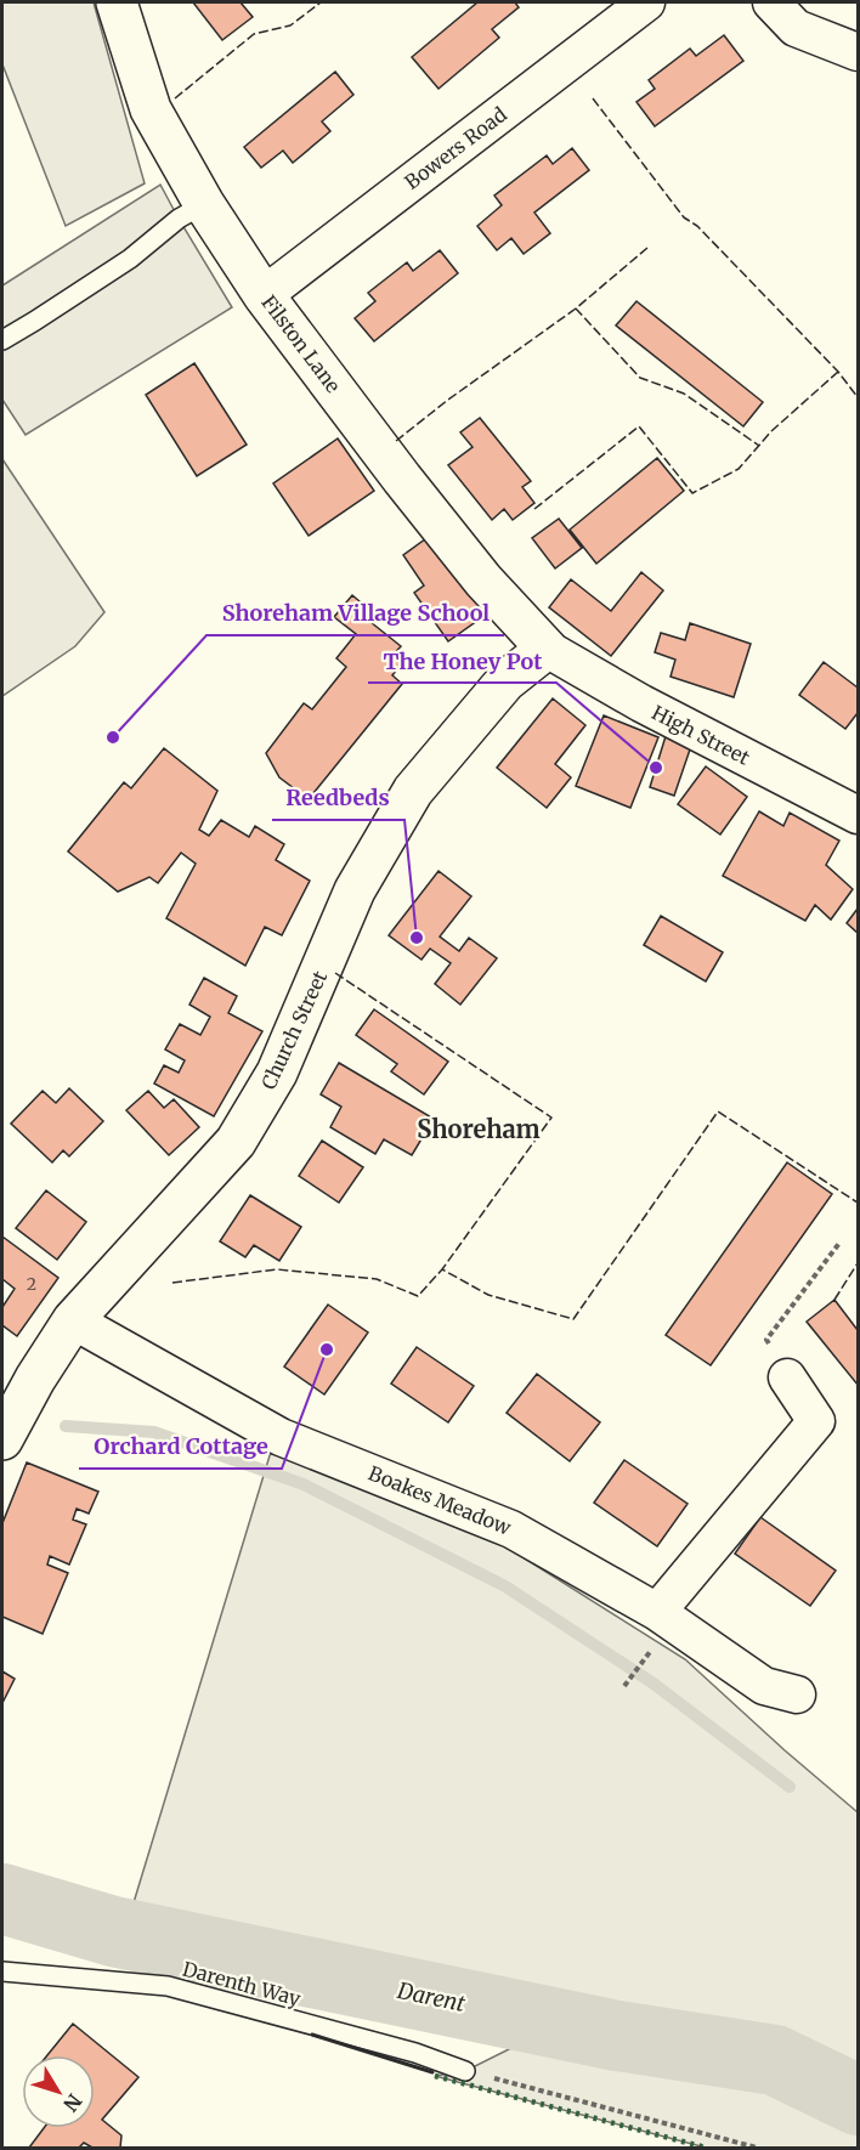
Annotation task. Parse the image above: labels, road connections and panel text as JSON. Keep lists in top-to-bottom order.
{
  "streets": {
    "street": [
      "Bowers Road",
      "Filston Lane",
      "High Street",
      "Church Street",
      "Boakes Meadow"
    ],
    "lane": ["Darenth Way"]
  },
  "crossings": [
    ["Bowers Road", "Filston Lane"],
    ["Filston Lane", "High Street"],
    ["Filston Lane", "Church Street"],
    ["High Street", "Church Street"],
    ["Church Street", "Boakes Meadow"]
  ],
  "districts": ["Shoreham"],
  "water": ["Darent"],
  "places": [
    "Shoreham Village School",
    "The Honey Pot",
    "Reedbeds",
    "Orchard Cottage"
  ],
  "house_numbers": ["2"],
  "north": "bottom right"
}
